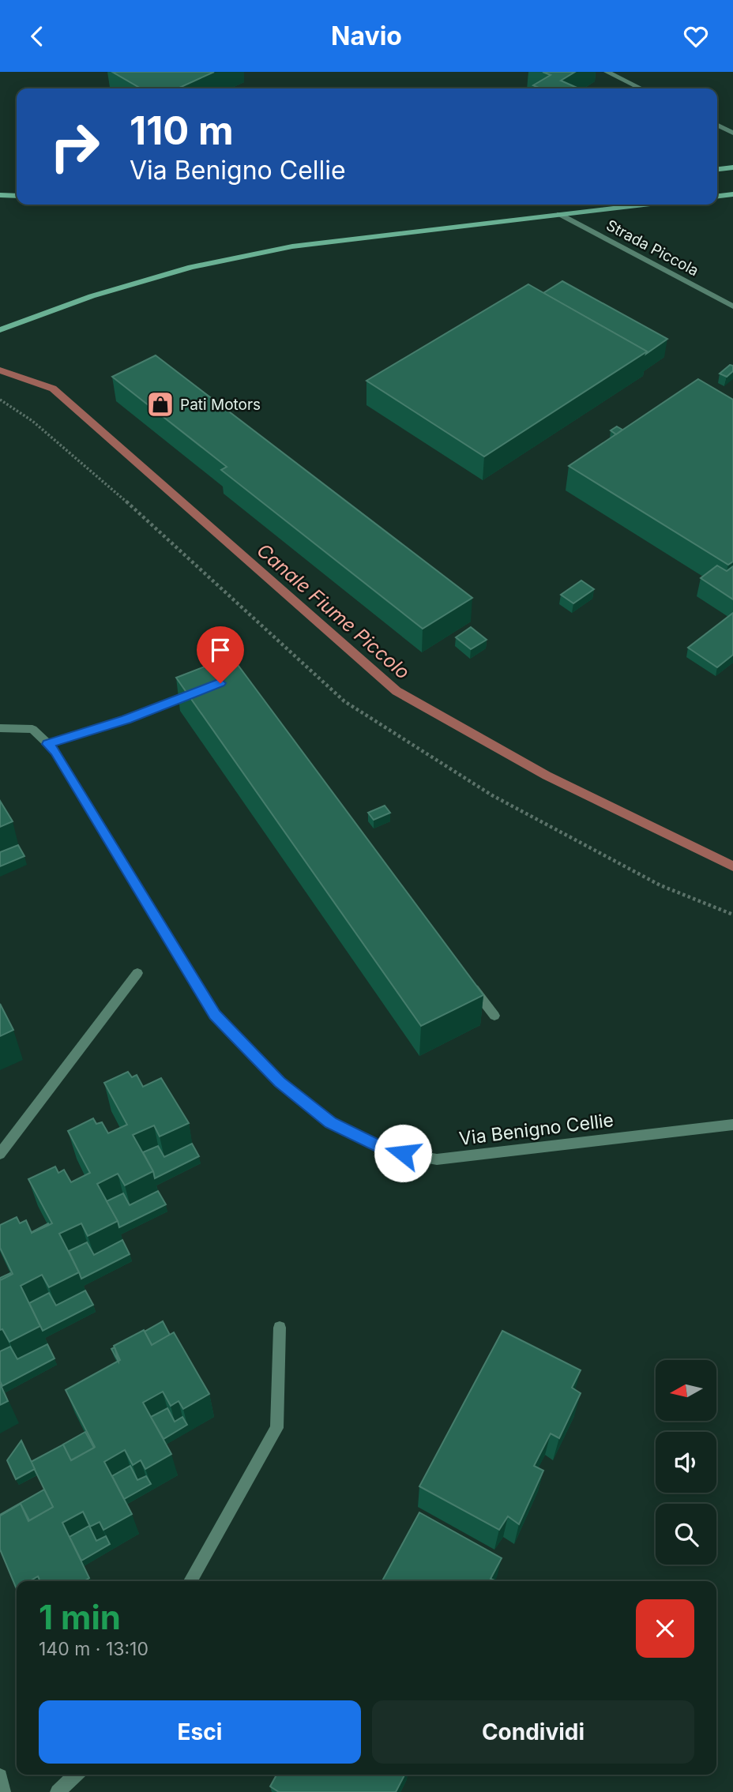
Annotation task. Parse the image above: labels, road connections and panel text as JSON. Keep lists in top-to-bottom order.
{
  "streets": {
    "street": ["Strada Piccola", "Via Benigno Cellie"]
  },
  "water": ["Canale Fiume Piccolo"],
  "places": {
    "shop": ["Pati Motors"]
  },
  "north": "left",
  "page": {
    "header": "Navio",
    "turn": ["110 m", "Via Benigno Cellie"],
    "heading": ["1 min", "140 m · 13:10"],
    "buttons": ["Esci", "Condividi"]
  }
}
